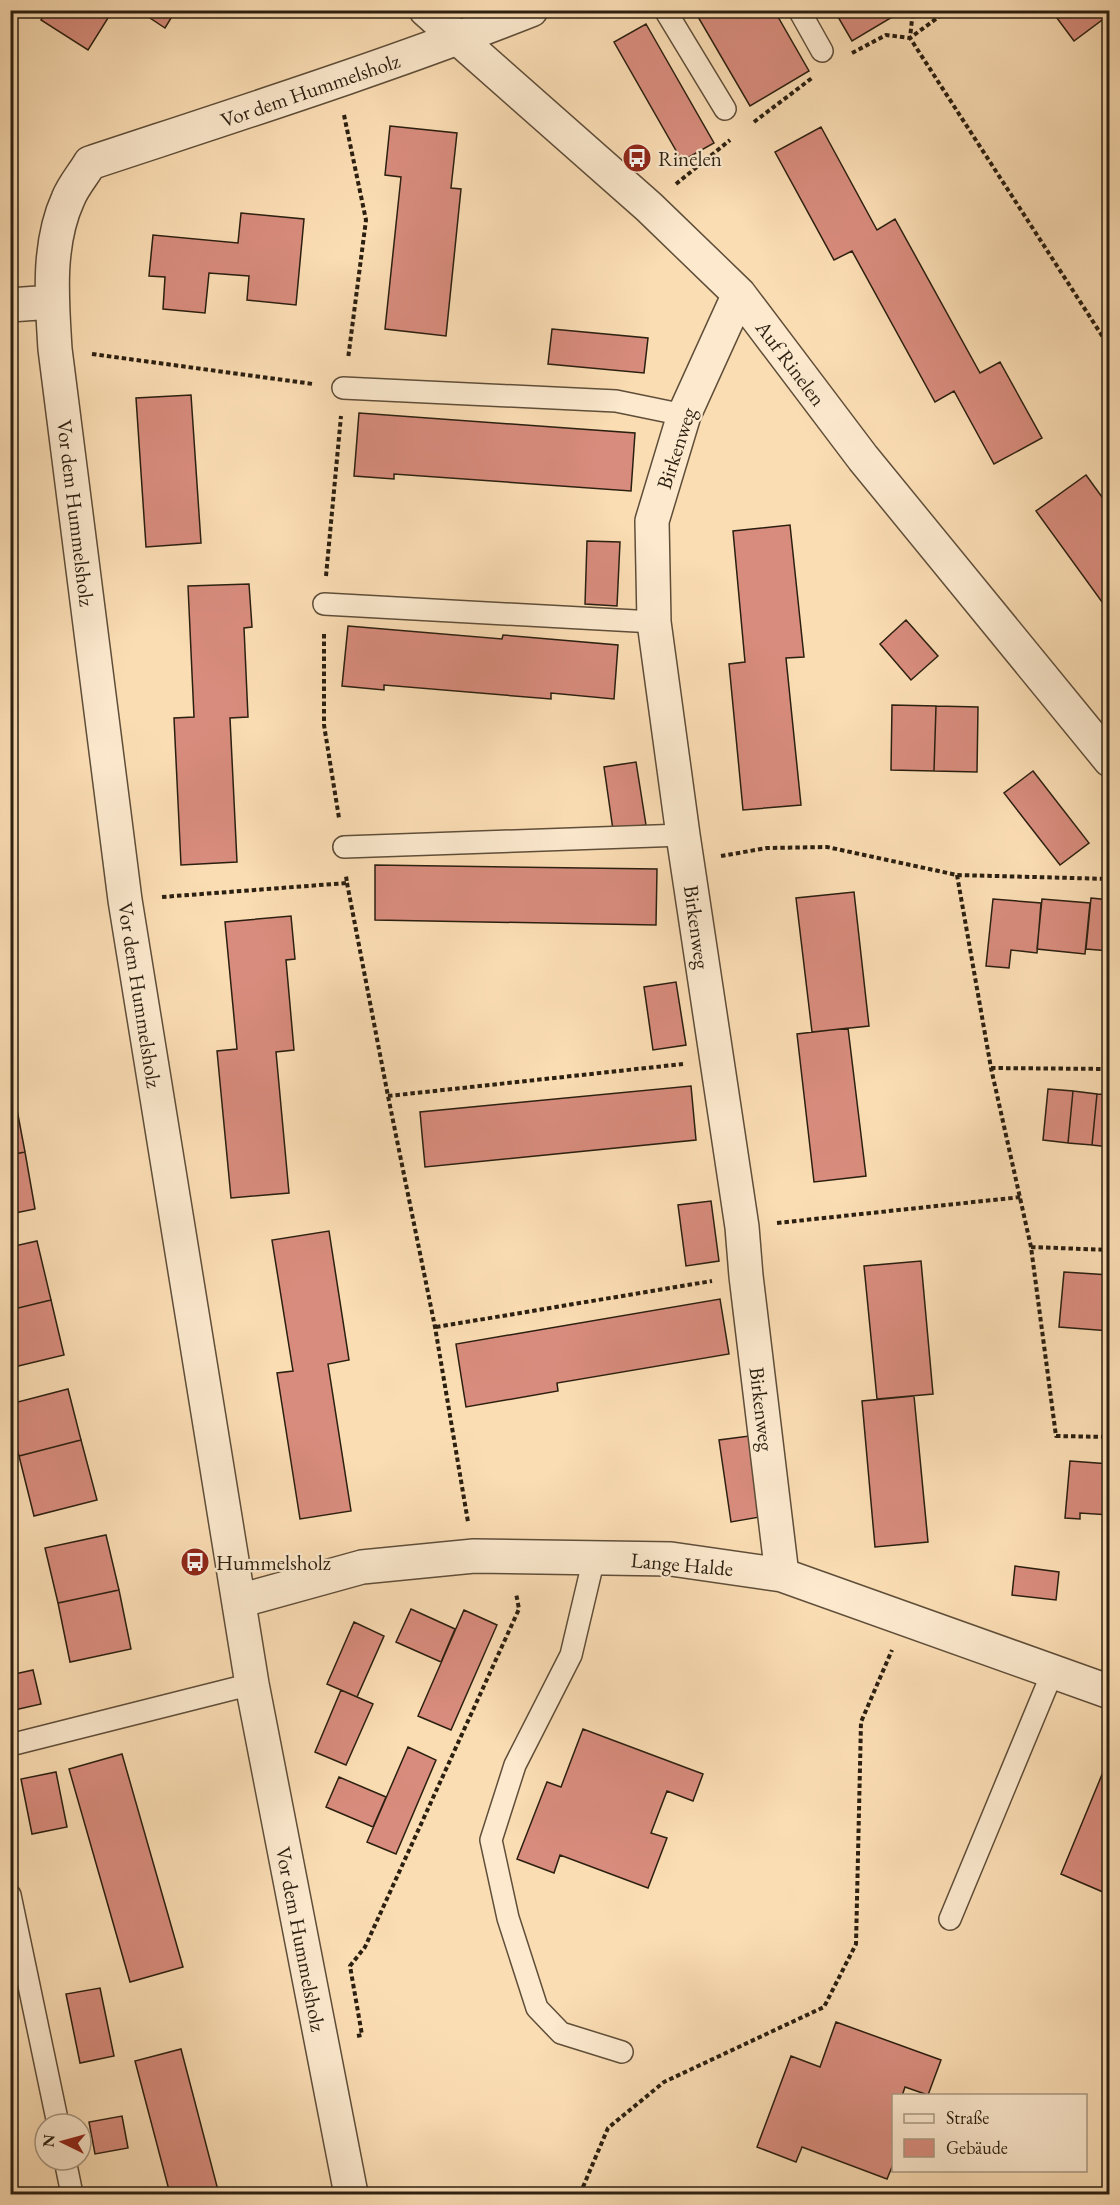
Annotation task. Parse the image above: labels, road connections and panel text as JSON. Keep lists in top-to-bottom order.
{
  "streets": {
    "street": [
      "Vor dem Hummelsholz",
      "Auf Rinelen",
      "Birkenweg",
      "Lange Halde"
    ]
  },
  "crossings": [
    ["Vor dem Hummelsholz", "Auf Rinelen"],
    ["Vor dem Hummelsholz", "Lange Halde"],
    ["Auf Rinelen", "Birkenweg"],
    ["Birkenweg", "Lange Halde"]
  ],
  "places": {
    "bus stop": ["Rinelen", "Hummelsholz"]
  },
  "legend": ["Straße", "Gebäude"],
  "north": "left"
}
